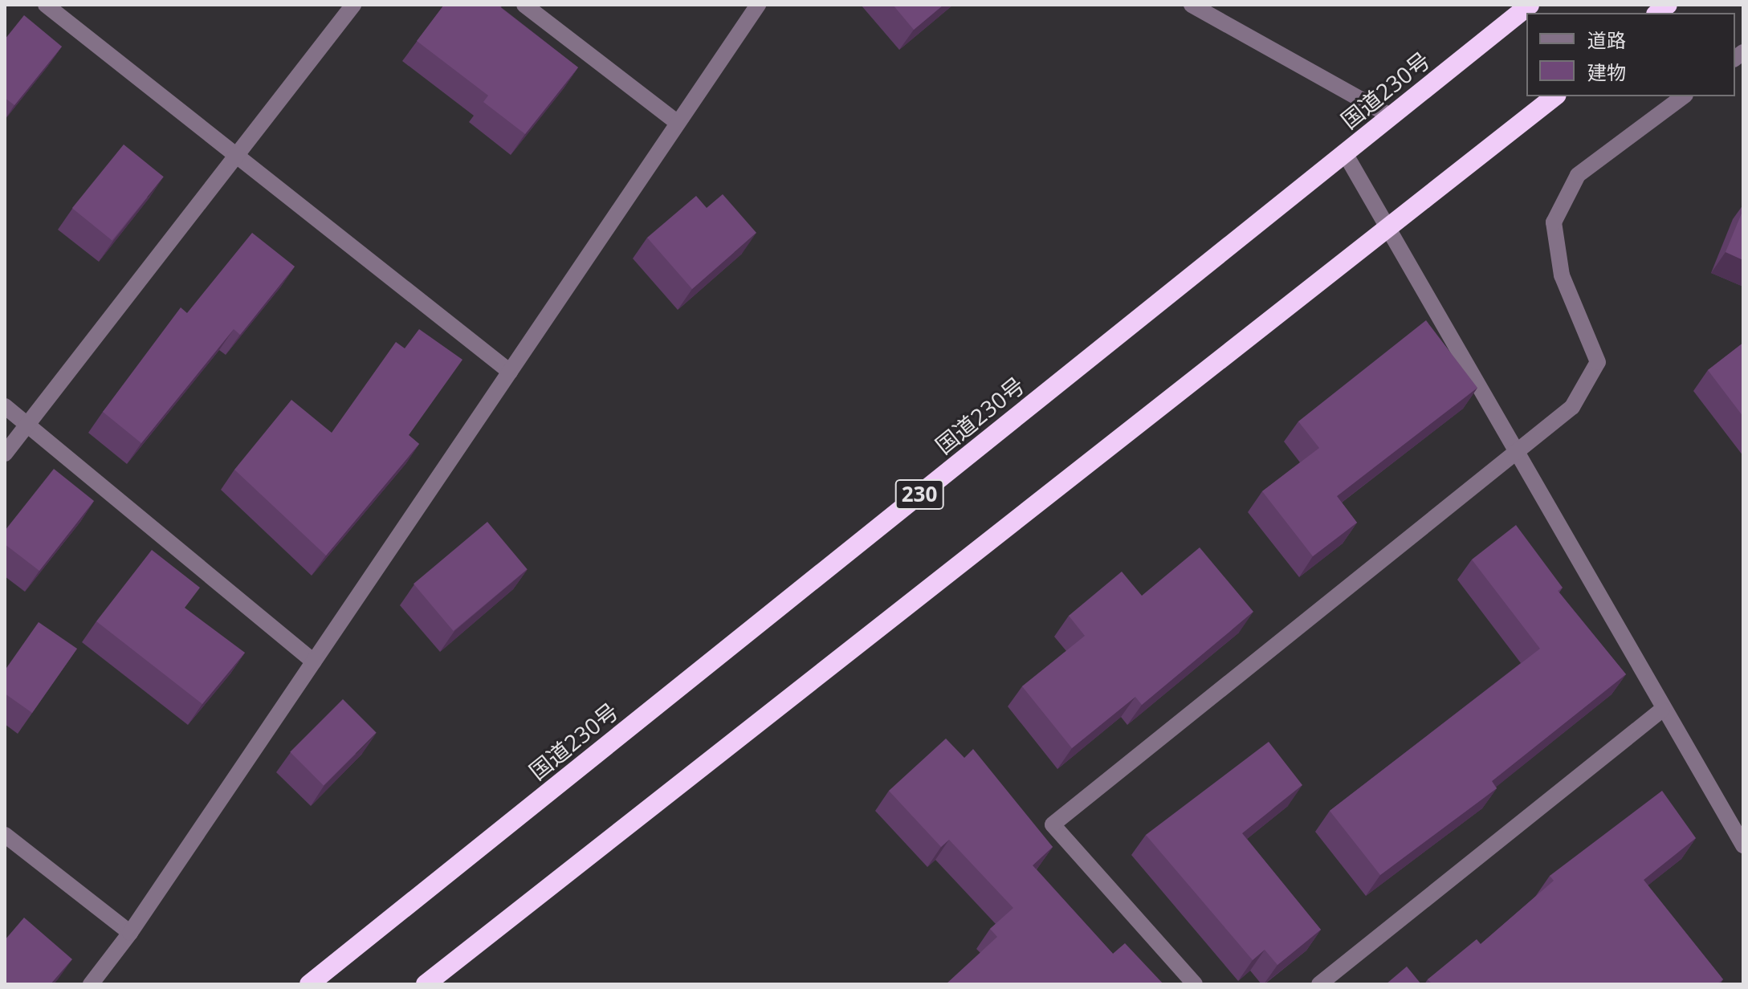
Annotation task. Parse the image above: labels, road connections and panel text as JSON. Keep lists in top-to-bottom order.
{
  "streets": {
    "highway": ["国道230号", "230"]
  },
  "legend": ["道路", "建物"]
}
